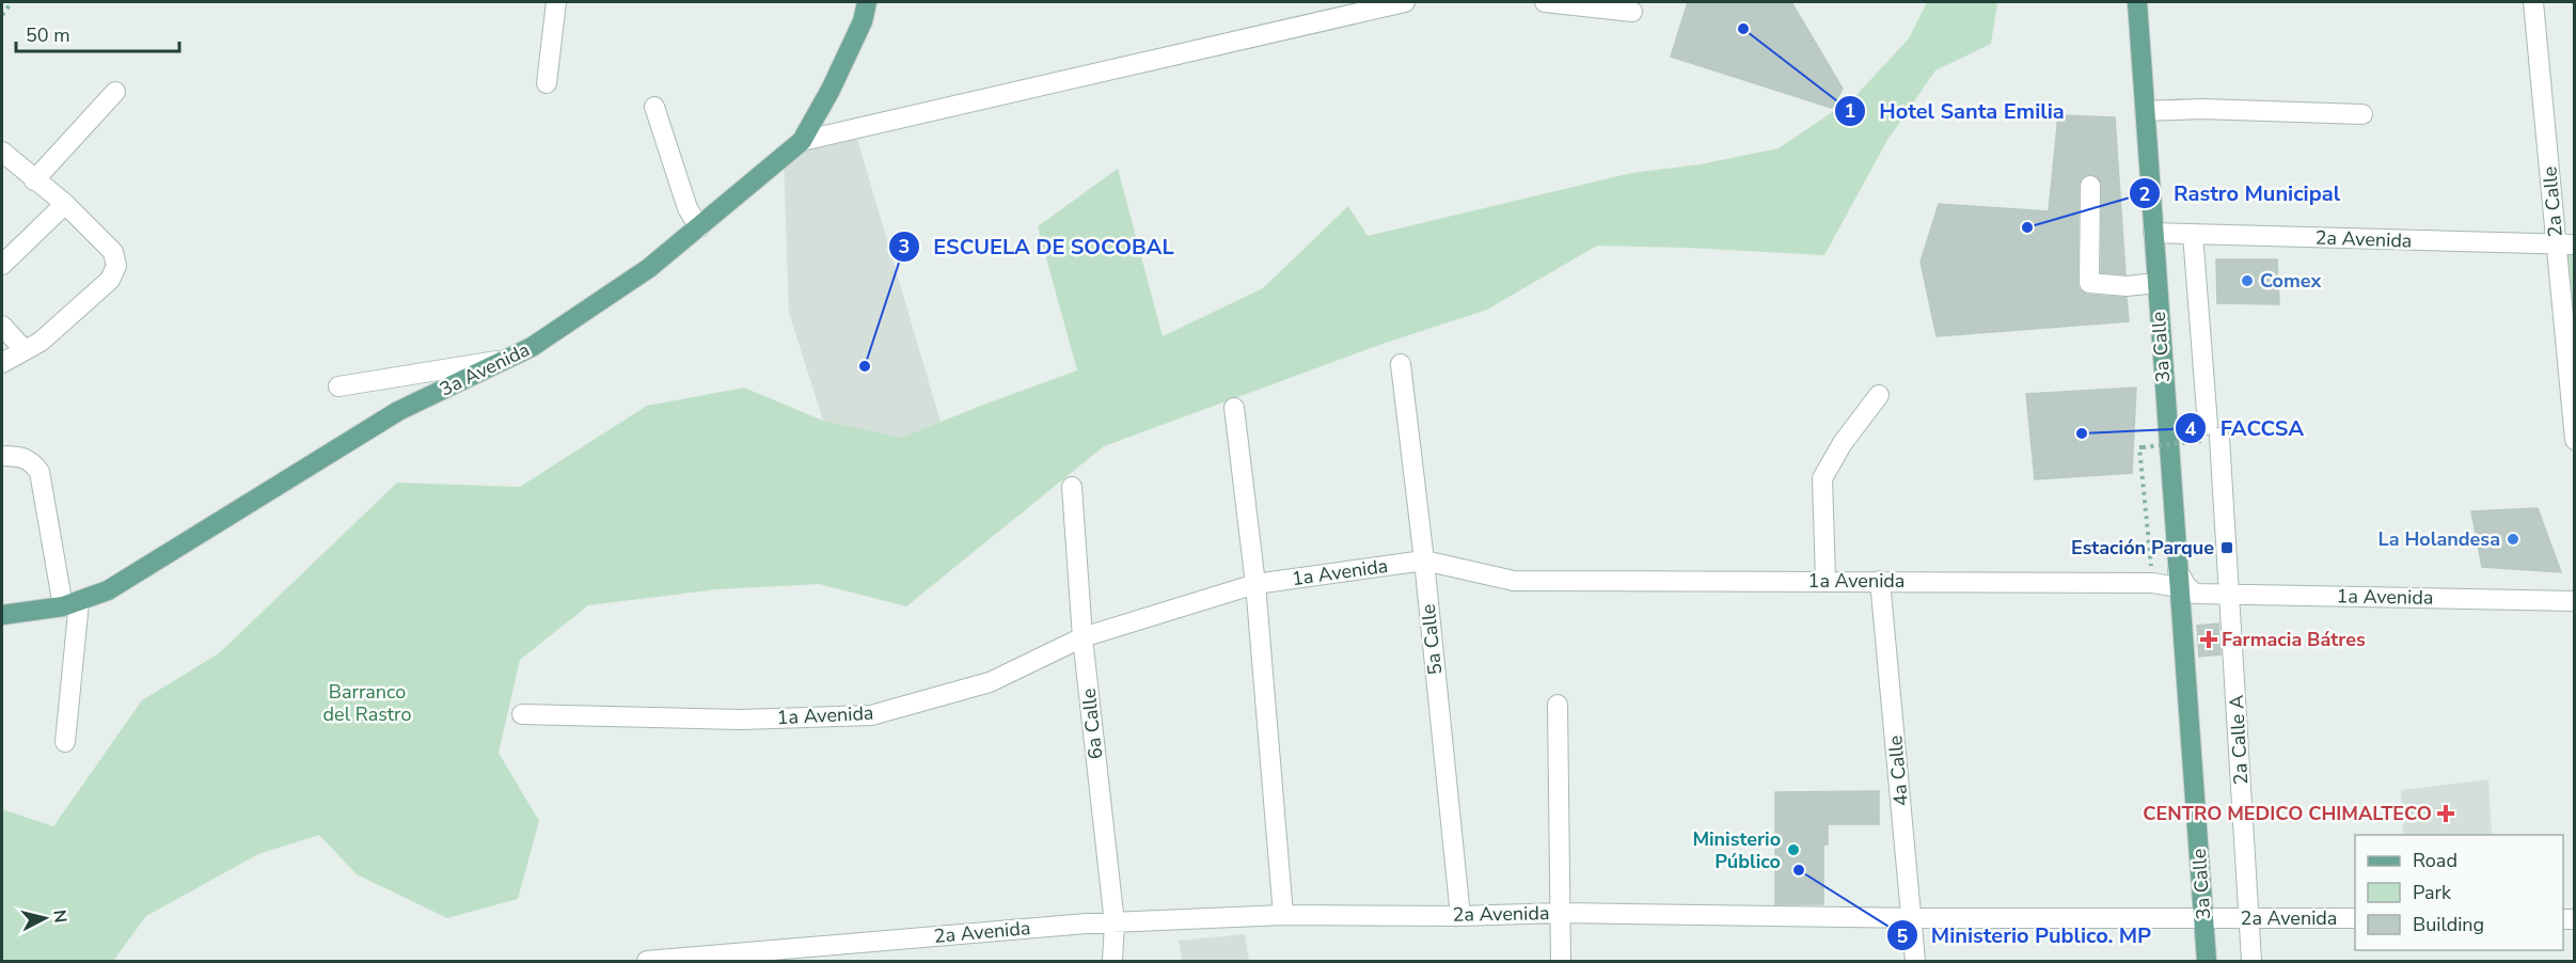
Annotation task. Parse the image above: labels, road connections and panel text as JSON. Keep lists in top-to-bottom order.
{
  "streets": {
    "main road": ["3a Calle", "3a Avenida"],
    "street": [
      "2a Calle",
      "2a Avenida",
      "1a Avenida",
      "5a Calle",
      "6a Calle",
      "2a Calle A",
      "4a Calle"
    ]
  },
  "crossings": [
    ["2a Calle", "2a Avenida"],
    ["2a Avenida", "3a Calle"],
    ["2a Avenida", "5a Calle"],
    ["2a Avenida", "6a Calle"],
    ["2a Avenida", "2a Calle A"],
    ["2a Avenida", "4a Calle"],
    ["3a Calle", "1a Avenida"],
    ["1a Avenida", "5a Calle"],
    ["1a Avenida", "6a Calle"],
    ["1a Avenida", "2a Calle A"],
    ["1a Avenida", "4a Calle"]
  ],
  "parks": ["Barranco del Rastro"],
  "places": {
    "other": [
      "Hotel Santa Emilia",
      "Rastro Municipal",
      "Comex",
      "ESCUELA DE SOCOBAL",
      "FACCSA",
      "La Holandesa",
      "Ministerio Público",
      "Ministerio Publico. MP"
    ],
    "transit": ["Estación Parque"],
    "health": ["Farmacia Bátres", "CENTRO MEDICO CHIMALTECO"]
  },
  "legend": ["Road", "Park", "Building"],
  "scale_bar": "50 m",
  "north": "right"
}
